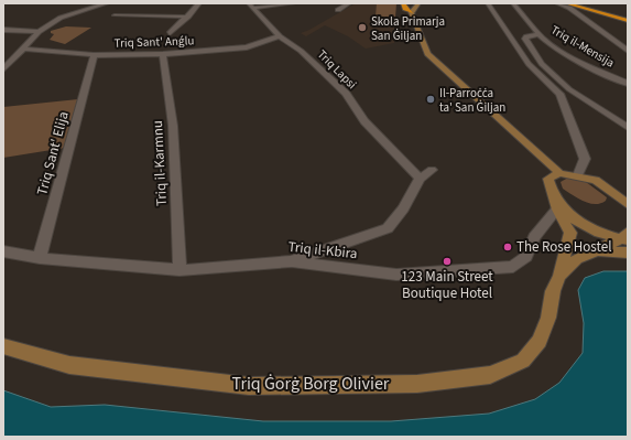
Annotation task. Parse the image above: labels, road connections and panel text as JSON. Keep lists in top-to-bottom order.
{
  "streets": {
    "main road": ["Triq Ġorġ Borg Olivier"],
    "street": [
      "Triq Sant' Anǵlu",
      "Triq il-Mensija",
      "Triq Lapsi",
      "Triq Sant' Elija",
      "Triq il-Karmnu",
      "Triq il-Kbira"
    ]
  },
  "crossings": [
    ["Triq Sant' Anǵlu", "Triq Lapsi"],
    ["Triq Sant' Anǵlu", "Triq Sant' Elija"],
    ["Triq Sant' Anǵlu", "Triq il-Karmnu"],
    ["Triq Sant' Elija", "Triq il-Kbira"],
    ["Triq il-Karmnu", "Triq il-Kbira"],
    ["Triq il-Kbira", "Triq Ġorġ Borg Olivier"]
  ],
  "places": [
    "Skola Primarja San Ġiljan",
    "Il-Parroċċa ta' San Ġiljan",
    "The Rose Hostel",
    "123 Main Street Boutique Hotel"
  ]
}
